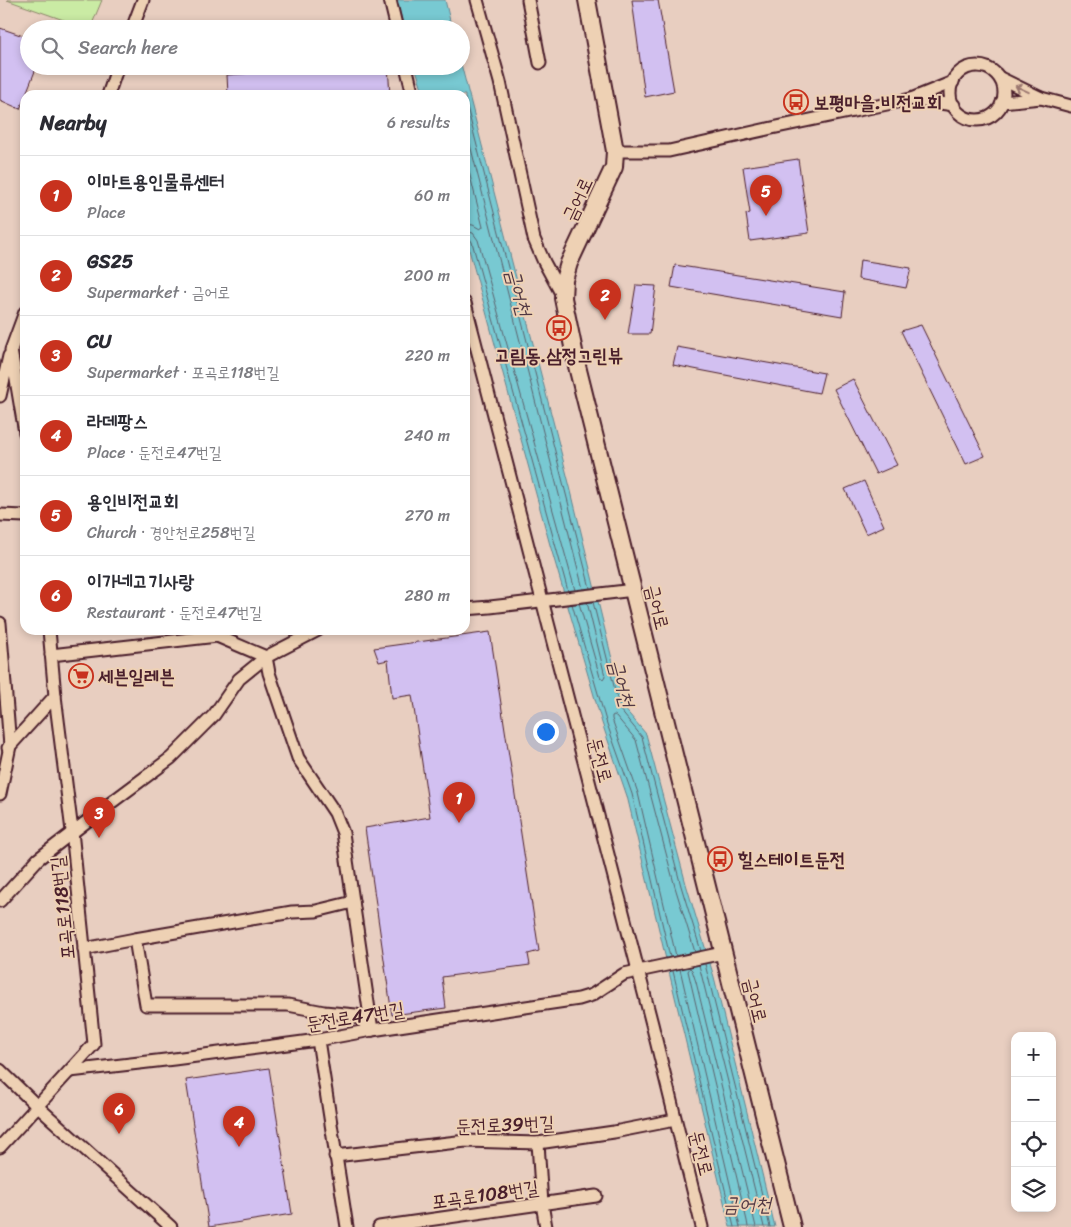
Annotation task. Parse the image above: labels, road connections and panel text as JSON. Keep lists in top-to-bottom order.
{
  "streets": {
    "street": [
      "금어로",
      "둔전로",
      "포곡로118번길",
      "둔전로47번길",
      "둔전로39번길",
      "포곡로108번길"
    ]
  },
  "crossings": [
    ["금어로", "둔전로47번길"],
    ["둔전로", "둔전로47번길"],
    ["둔전로", "둔전로39번길"],
    ["포곡로118번길", "둔전로47번길"]
  ],
  "water": ["금어천"],
  "places": {
    "bus stop": ["보평마을.비전교회", "고림동.삼정그린뷰", "힐스테이트둔전"],
    "supermarket": ["세븐일레븐"]
  },
  "page": {
    "search": "Search here",
    "heading": ["Nearby", "6 results"],
    "list": [
      {
        "mark": "1",
        "name": "이마트용인물류센터",
        "note": "Place",
        "value": "60 m"
      },
      {
        "mark": "2",
        "name": "GS25",
        "note": "Supermarket · 금어로",
        "value": "200 m"
      },
      {
        "mark": "3",
        "name": "CU",
        "note": "Supermarket · 포곡로118번길",
        "value": "220 m"
      },
      {
        "mark": "4",
        "name": "라데팡스",
        "note": "Place · 둔전로47번길",
        "value": "240 m"
      },
      {
        "mark": "5",
        "name": "용인비전교회",
        "note": "Church · 경안천로258번길",
        "value": "270 m"
      },
      {
        "mark": "6",
        "name": "이가네고기사랑",
        "note": "Restaurant · 둔전로47번길",
        "value": "280 m"
      }
    ],
    "pins": [
      "5",
      "2",
      "1",
      "3",
      "6",
      "4"
    ],
    "map_buttons": ["+", "−"]
  }
}
